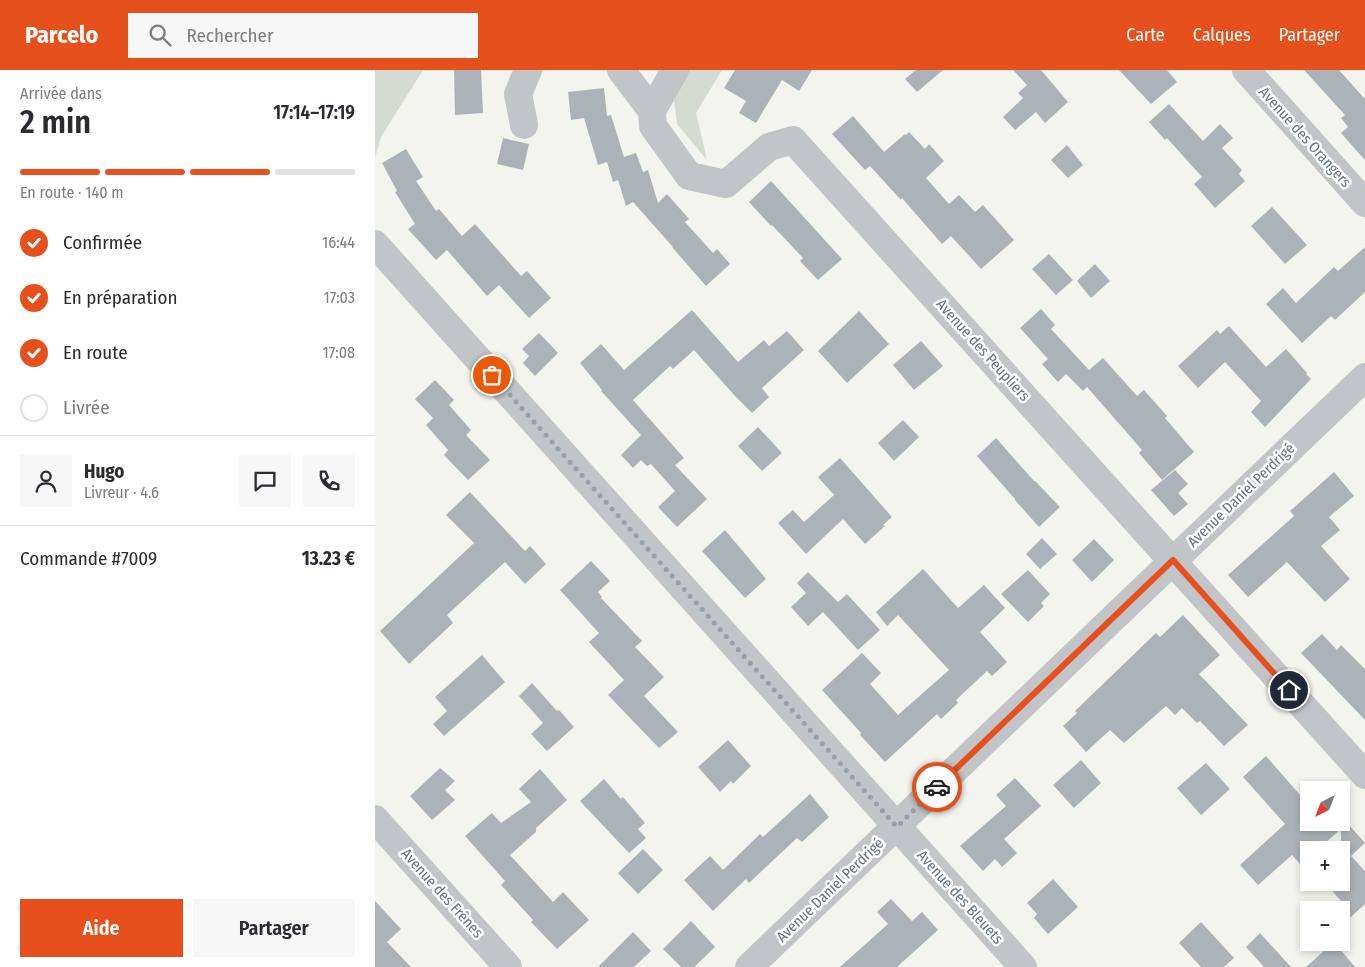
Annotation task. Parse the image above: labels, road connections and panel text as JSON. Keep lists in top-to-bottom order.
{
  "streets": {
    "street": [
      "Avenue des Orangers",
      "Avenue des Peupliers",
      "Avenue Daniel Perdrigé",
      "Avenue des Frênes",
      "Avenue des Bleuets"
    ]
  },
  "crossings": [
    ["Avenue des Peupliers", "Avenue Daniel Perdrigé"],
    ["Avenue Daniel Perdrigé", "Avenue des Bleuets"]
  ],
  "north": "bottom left",
  "page": {
    "header": "Parcelo",
    "search": "Rechercher",
    "nav": ["Carte", "Calques", "Partager"],
    "heading": ["2 min", "Arrivée dans", "17:14–17:19"],
    "panel": [
      "Hugo",
      "Livreur · 4.6",
      "Commande #7009",
      "13.23 €"
    ],
    "bar": "En route · 140 m",
    "list": [
      ["Confirmée", "16:44"],
      ["En préparation", "17:03"],
      ["En route", "17:08"],
      "Livrée"
    ],
    "map_buttons": ["+", "−"],
    "buttons": ["Aide", "Partager"]
  }
}
